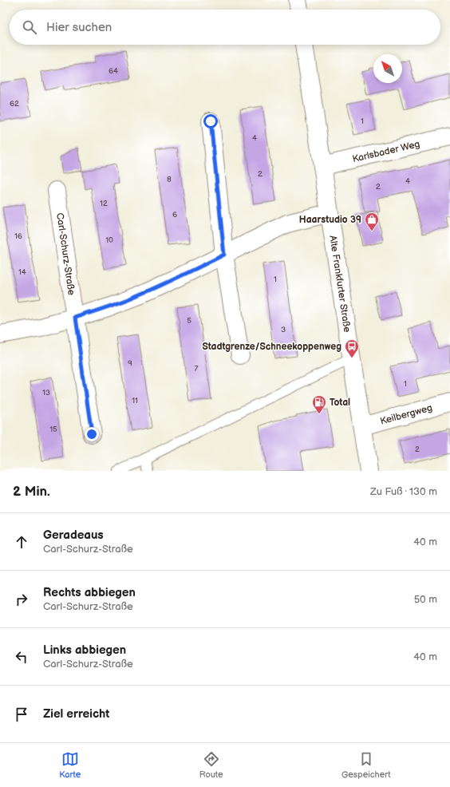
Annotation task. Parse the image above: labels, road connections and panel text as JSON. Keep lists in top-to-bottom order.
{
  "streets": {
    "street": [
      "Karlsbader Weg",
      "Carl-Schurz-Straße",
      "Alte Frankfurter Straße",
      "Keilbergweg"
    ]
  },
  "crossings": [
    ["Karlsbader Weg", "Alte Frankfurter Straße"],
    ["Alte Frankfurter Straße", "Keilbergweg"]
  ],
  "places": {
    "shop": ["Haarstudio 39"],
    "bus stop": ["Stadtgrenze/Schneekoppenweg"],
    "fuel station": ["Total"]
  },
  "house_numbers": [
    "64",
    "62",
    "1",
    "4",
    "2",
    "8",
    "4",
    "2",
    "12",
    "6",
    "16",
    "10",
    "14",
    "1",
    "5",
    "3",
    "9",
    "7",
    "1",
    "13",
    "11",
    "15",
    "2"
  ],
  "north": "top left",
  "page": {
    "search": "Hier suchen",
    "heading": ["2 Min.", "Zu Fuß · 130 m"],
    "list": [
      ["Geradeaus", "Carl-Schurz-Straße", "40 m"],
      ["Rechts abbiegen", "Carl-Schurz-Straße", "50 m"],
      ["Links abbiegen", "Carl-Schurz-Straße", "40 m"],
      "Ziel erreicht"
    ],
    "nav": ["Karte", "Route", "Gespeichert"]
  }
}
